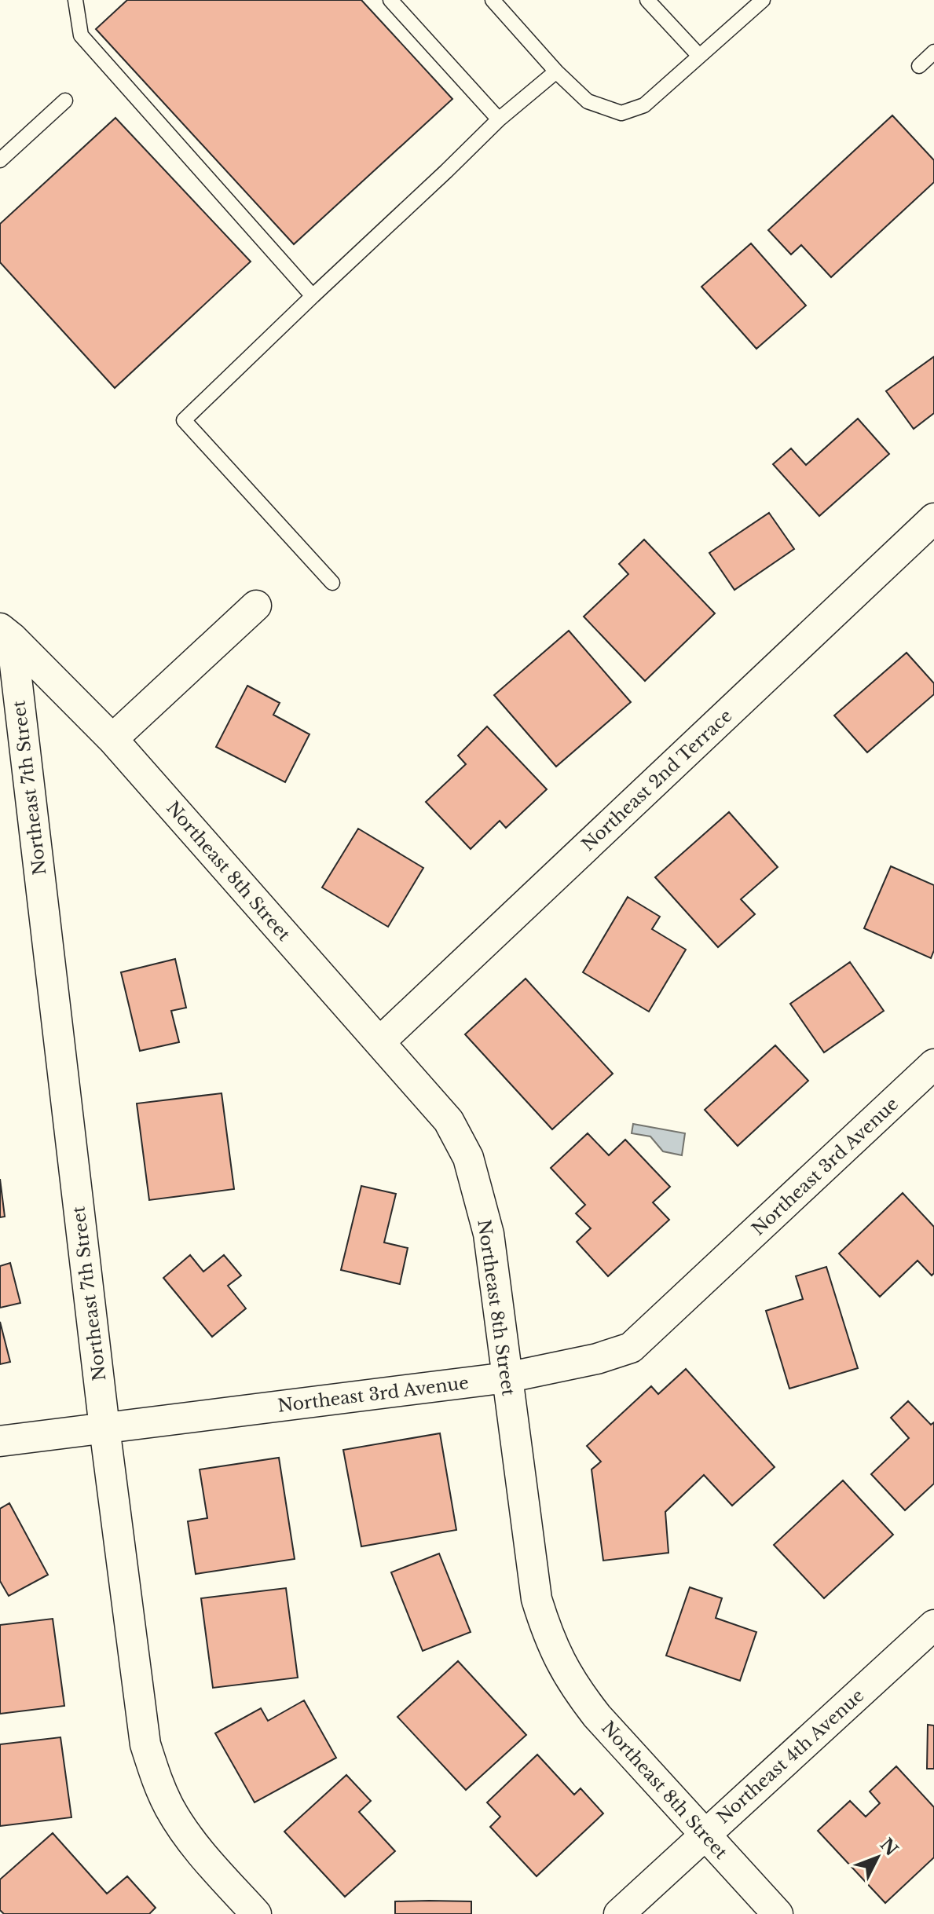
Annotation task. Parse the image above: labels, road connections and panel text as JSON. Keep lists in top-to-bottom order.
{
  "streets": {
    "street": [
      "Northeast 2nd Terrace",
      "Northeast 7th Street",
      "Northeast 8th Street",
      "Northeast 3rd Avenue",
      "Northeast 4th Avenue"
    ]
  },
  "crossings": [
    ["Northeast 2nd Terrace", "Northeast 8th Street"],
    ["Northeast 7th Street", "Northeast 8th Street"],
    ["Northeast 7th Street", "Northeast 3rd Avenue"],
    ["Northeast 8th Street", "Northeast 3rd Avenue"],
    ["Northeast 8th Street", "Northeast 4th Avenue"]
  ],
  "north": "top right"
}
